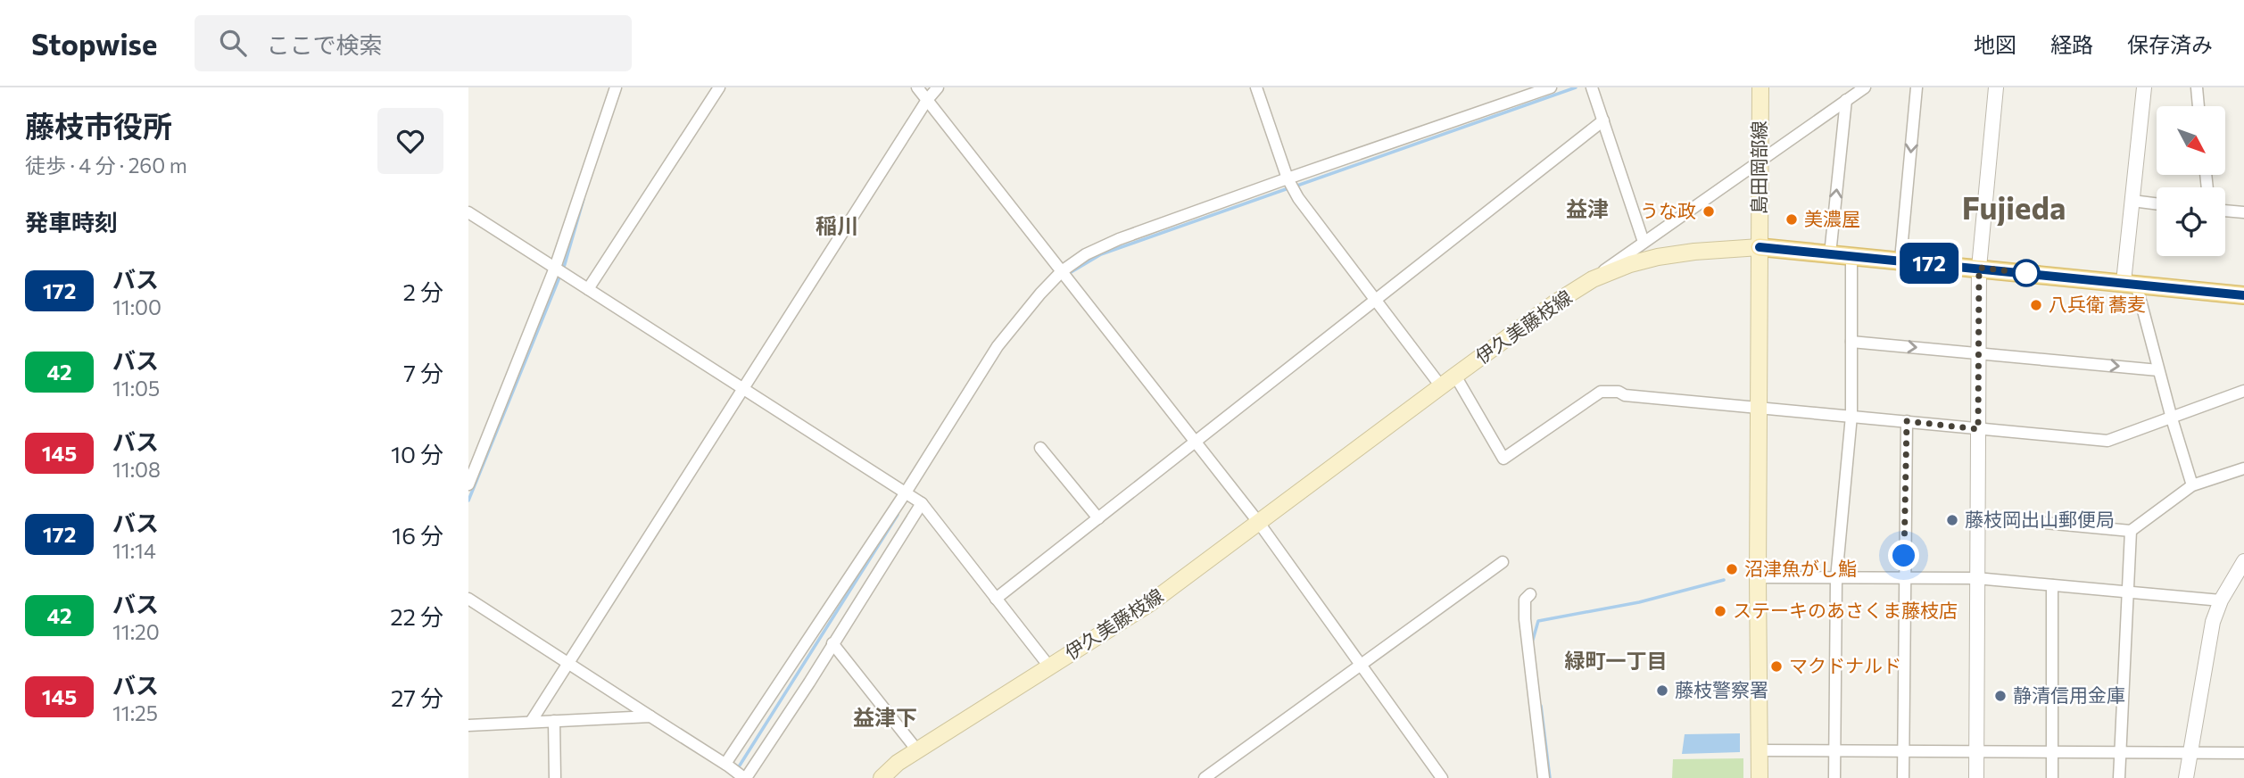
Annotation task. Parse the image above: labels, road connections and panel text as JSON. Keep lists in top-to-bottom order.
{
  "streets": {
    "main road": ["島田岡部線", "伊久美藤枝線"]
  },
  "crossings": [
    ["島田岡部線", "伊久美藤枝線"]
  ],
  "districts": [
    "Fujieda",
    "益津",
    "稲川",
    "緑町一丁目",
    "益津下"
  ],
  "places": [
    "うな政",
    "美濃屋",
    "八兵衛 蕎麦",
    "藤枝岡出山郵便局",
    "沼津魚がし鮨",
    "ステーキのあさくま藤枝店",
    "マクドナルド",
    "藤枝警察署",
    "静清信用金庫"
  ],
  "lines": ["bus line 172"],
  "north": "bottom right",
  "page": {
    "header": "Stopwise",
    "search": "ここで検索",
    "nav": ["地図", "経路", "保存済み"],
    "heading": [
      ["藤枝市役所", "徒歩 · 4 分 · 260 m"],
      "発車時刻"
    ],
    "on_map": "172",
    "list": [
      {
        "mark": "172",
        "name": "バス",
        "note": "11:00",
        "value": "2 分"
      },
      {
        "mark": "42",
        "name": "バス",
        "note": "11:05",
        "value": "7 分"
      },
      {
        "mark": "145",
        "name": "バス",
        "note": "11:08",
        "value": "10 分"
      },
      {
        "mark": "172",
        "name": "バス",
        "note": "11:14",
        "value": "16 分"
      },
      {
        "mark": "42",
        "name": "バス",
        "note": "11:20",
        "value": "22 分"
      },
      {
        "mark": "145",
        "name": "バス",
        "note": "11:25",
        "value": "27 分"
      }
    ]
  }
}
